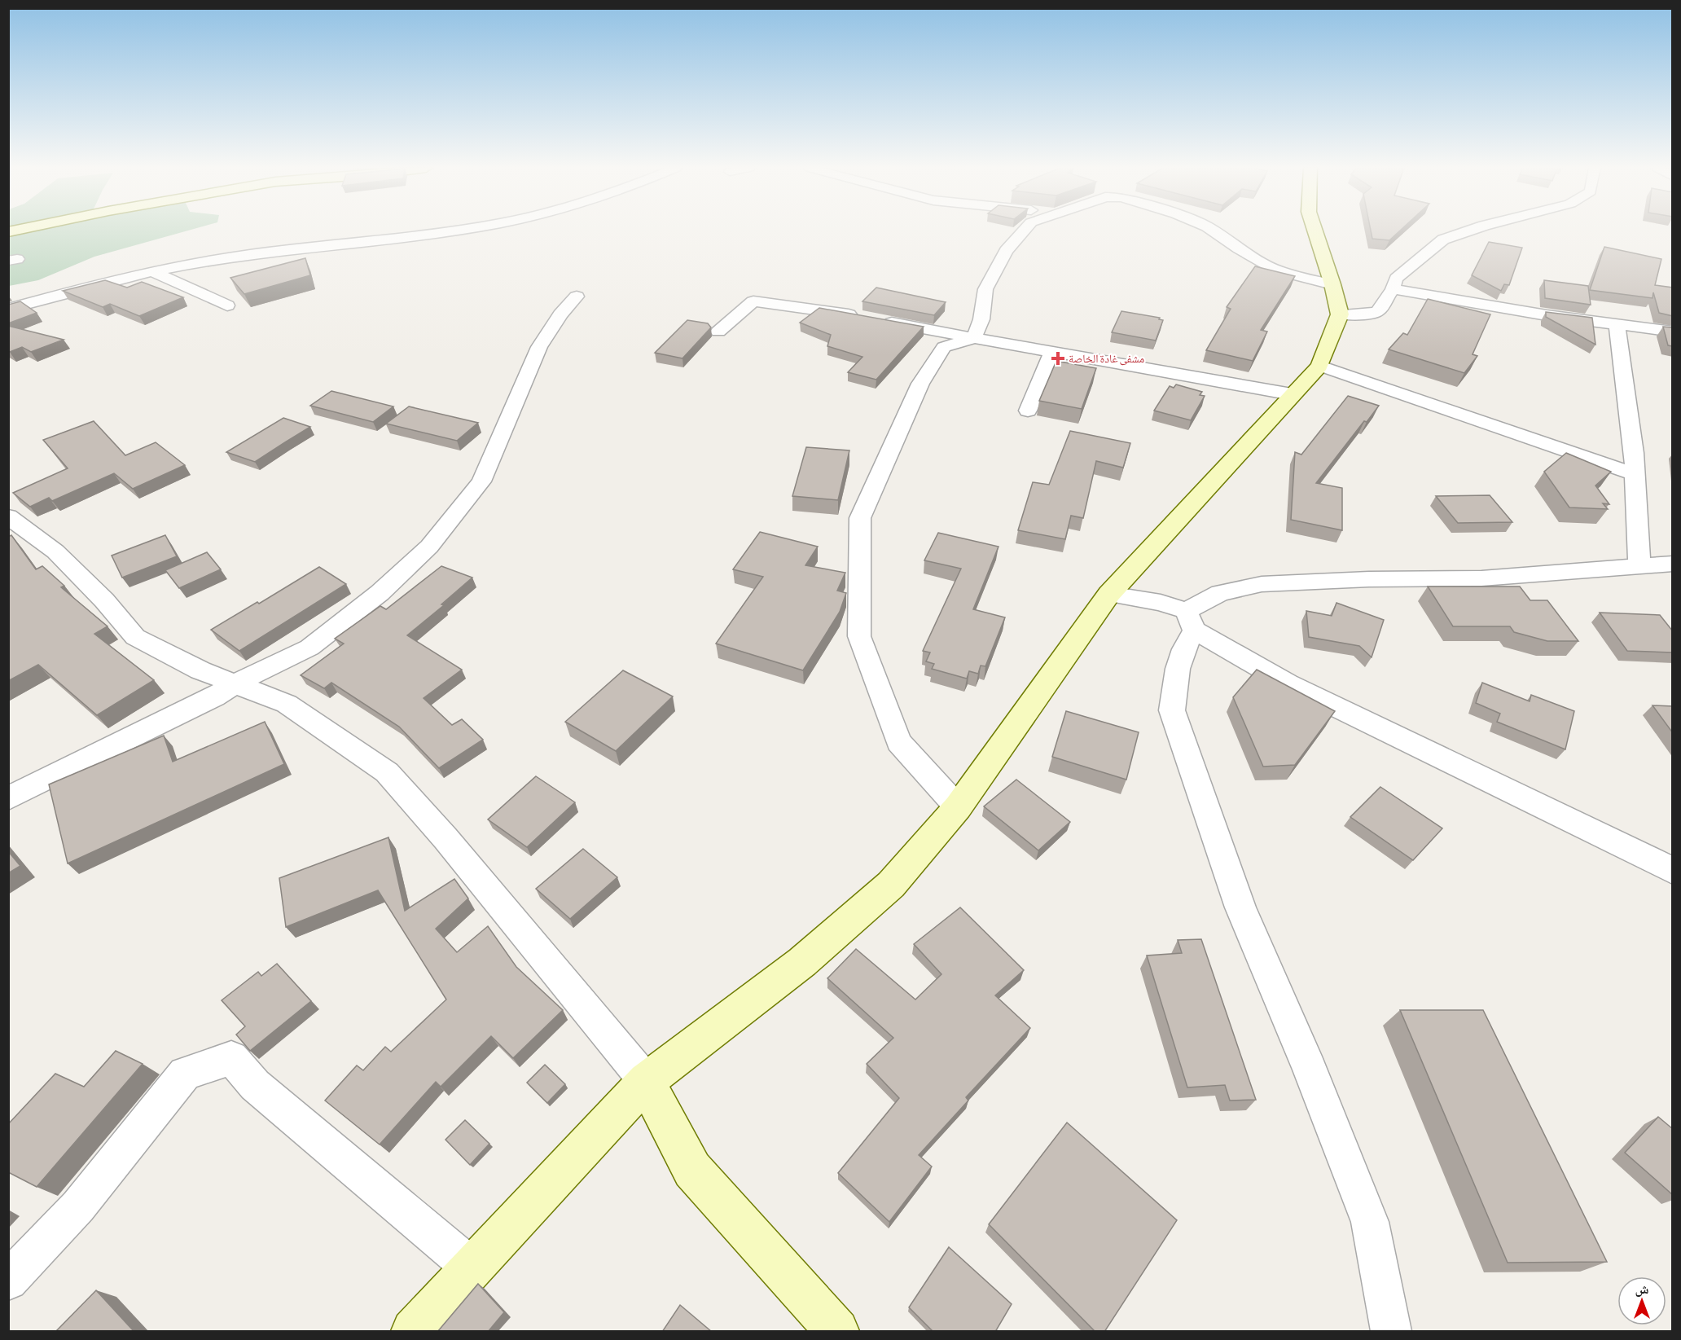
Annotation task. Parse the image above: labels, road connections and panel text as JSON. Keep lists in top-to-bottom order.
{
  "places": {
    "health": ["مشفى غادة الخاصة"]
  },
  "north": "top"
}
